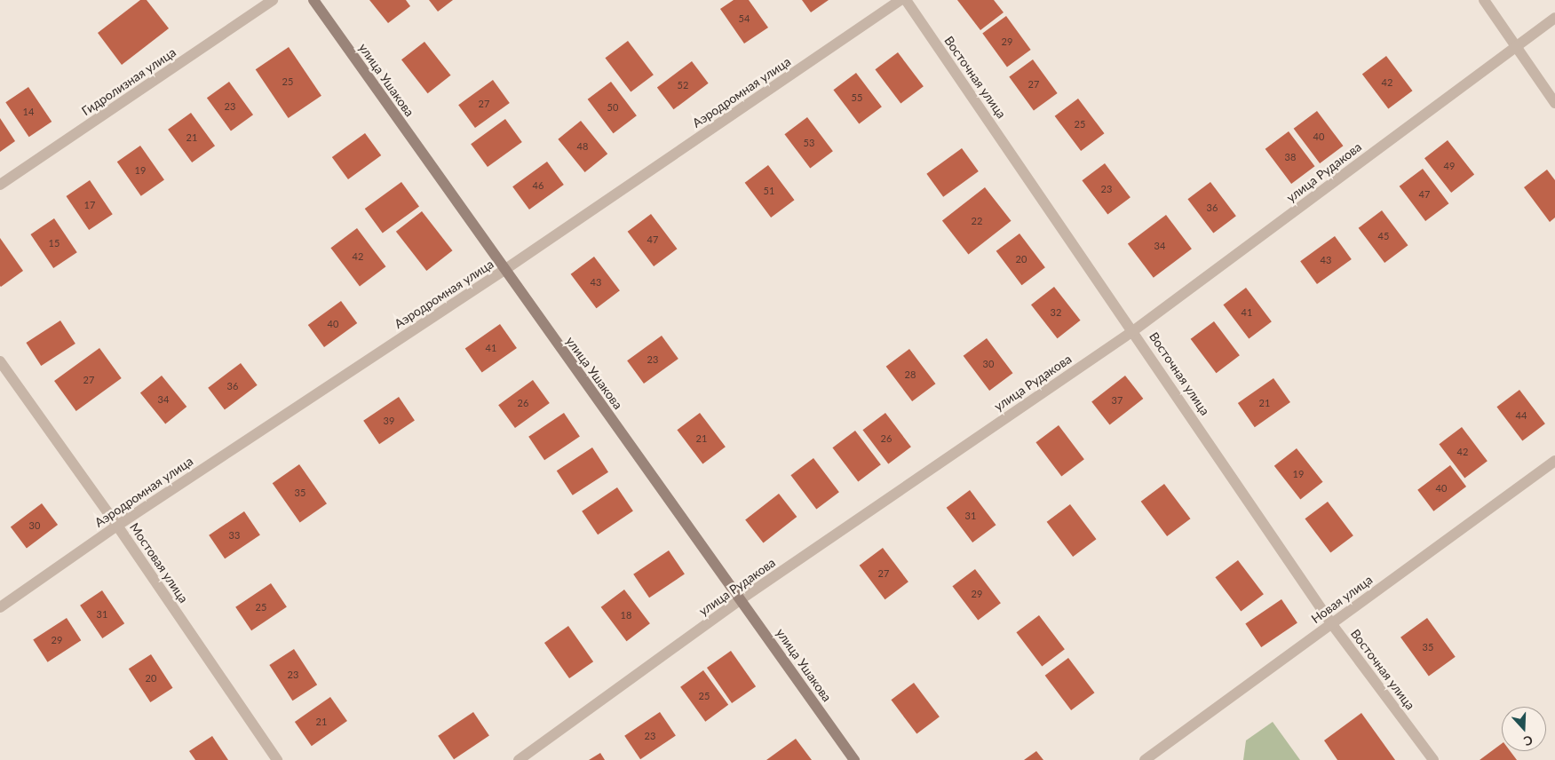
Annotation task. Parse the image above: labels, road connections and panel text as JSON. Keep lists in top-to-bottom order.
{
  "streets": {
    "street": [
      "Восточная улица",
      "улица Ушакова",
      "Гидролизная улица",
      "Аэродромная улица",
      "улица Рудакова",
      "Мостовая улица",
      "Новая улица"
    ]
  },
  "crossings": [
    ["Восточная улица", "улица Рудакова"],
    ["Восточная улица", "Новая улица"],
    ["улица Ушакова", "Аэродромная улица"],
    ["улица Ушакова", "улица Рудакова"],
    ["Аэродромная улица", "Мостовая улица"]
  ],
  "house_numbers": [
    "54",
    "29",
    "25",
    "42",
    "27",
    "52",
    "55",
    "27",
    "23",
    "50",
    "14",
    "25",
    "40",
    "21",
    "53",
    "48",
    "38",
    "49",
    "19",
    "46",
    "23",
    "51",
    "47",
    "17",
    "36",
    "22",
    "45",
    "47",
    "15",
    "34",
    "42",
    "20",
    "43",
    "43",
    "32",
    "41",
    "40",
    "41",
    "23",
    "30",
    "28",
    "27",
    "36",
    "34",
    "37",
    "26",
    "21",
    "44",
    "39",
    "21",
    "26",
    "42",
    "19",
    "40",
    "35",
    "31",
    "30",
    "33",
    "27",
    "29",
    "25",
    "31",
    "18",
    "29",
    "35",
    "23",
    "20",
    "25",
    "21",
    "23"
  ],
  "north": "bottom"
}
